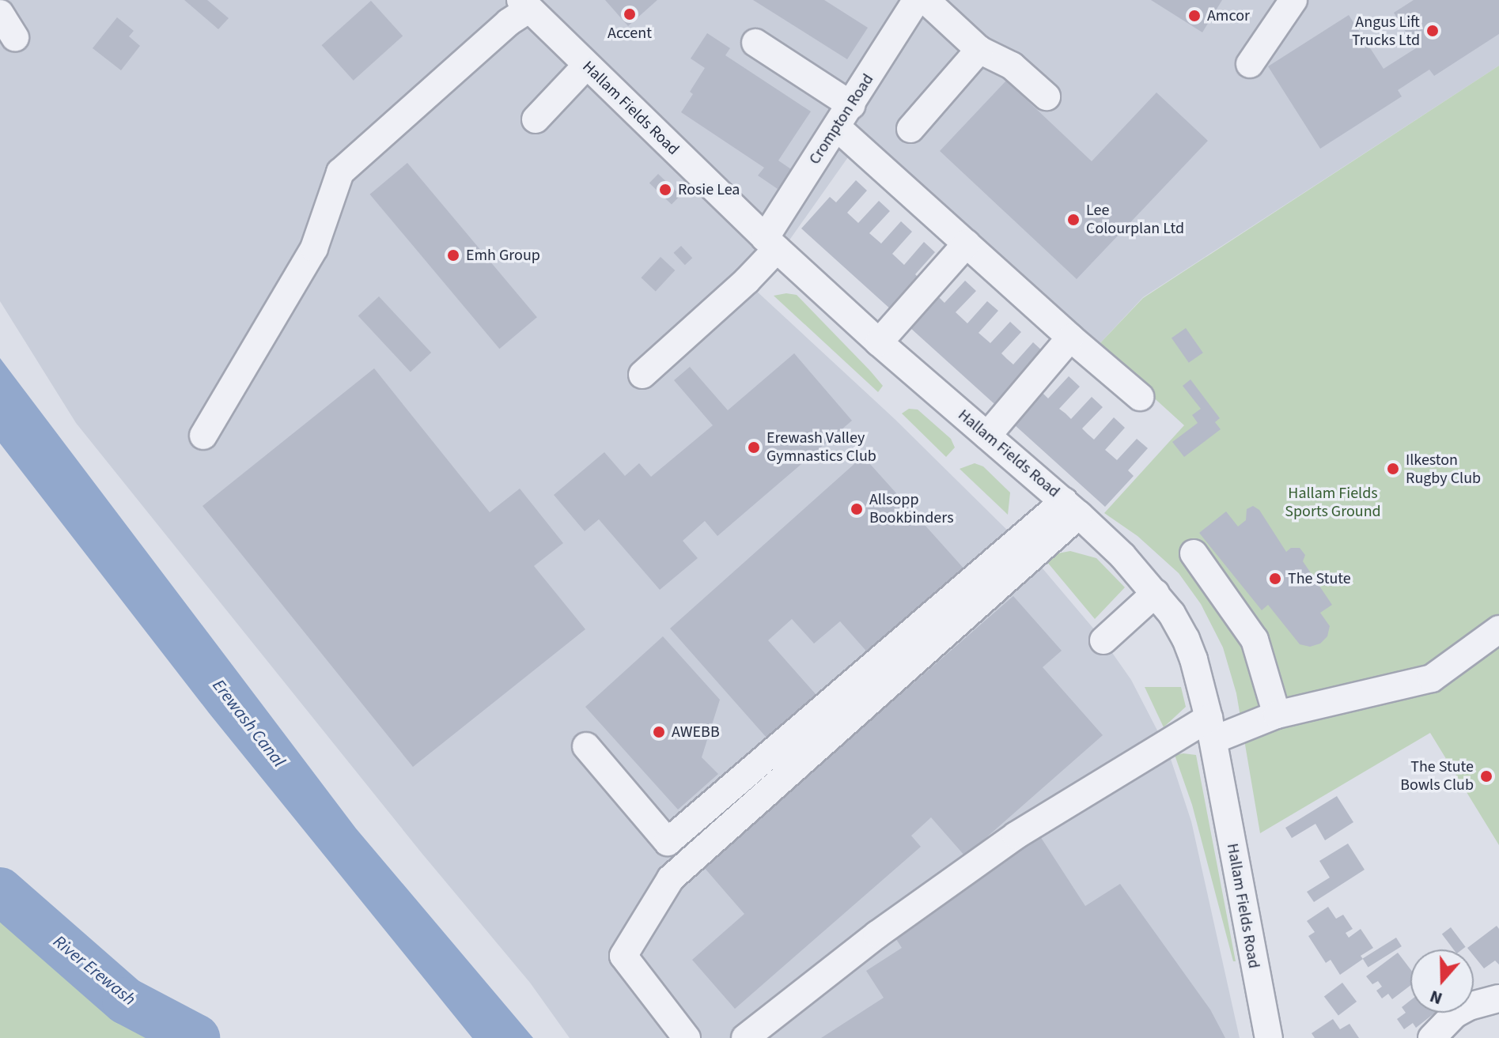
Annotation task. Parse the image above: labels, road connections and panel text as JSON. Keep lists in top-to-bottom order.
{
  "streets": {
    "street": ["Hallam Fields Road", "Crompton Road"]
  },
  "crossings": [
    ["Hallam Fields Road", "Crompton Road"]
  ],
  "water": ["Erewash Canal", "River Erewash"],
  "parks": ["Hallam Fields Sports Ground"],
  "places": [
    "Accent",
    "Amcor",
    "Angus Lift Trucks Ltd",
    "Rosie Lea",
    "Lee Colourplan Ltd",
    "Emh Group",
    "Erewash Valley Gymnastics Club",
    "Ilkeston Rugby Club",
    "Allsopp Bookbinders",
    "The Stute",
    "AWEBB",
    "The Stute Bowls Club"
  ],
  "north": "bottom"
}
